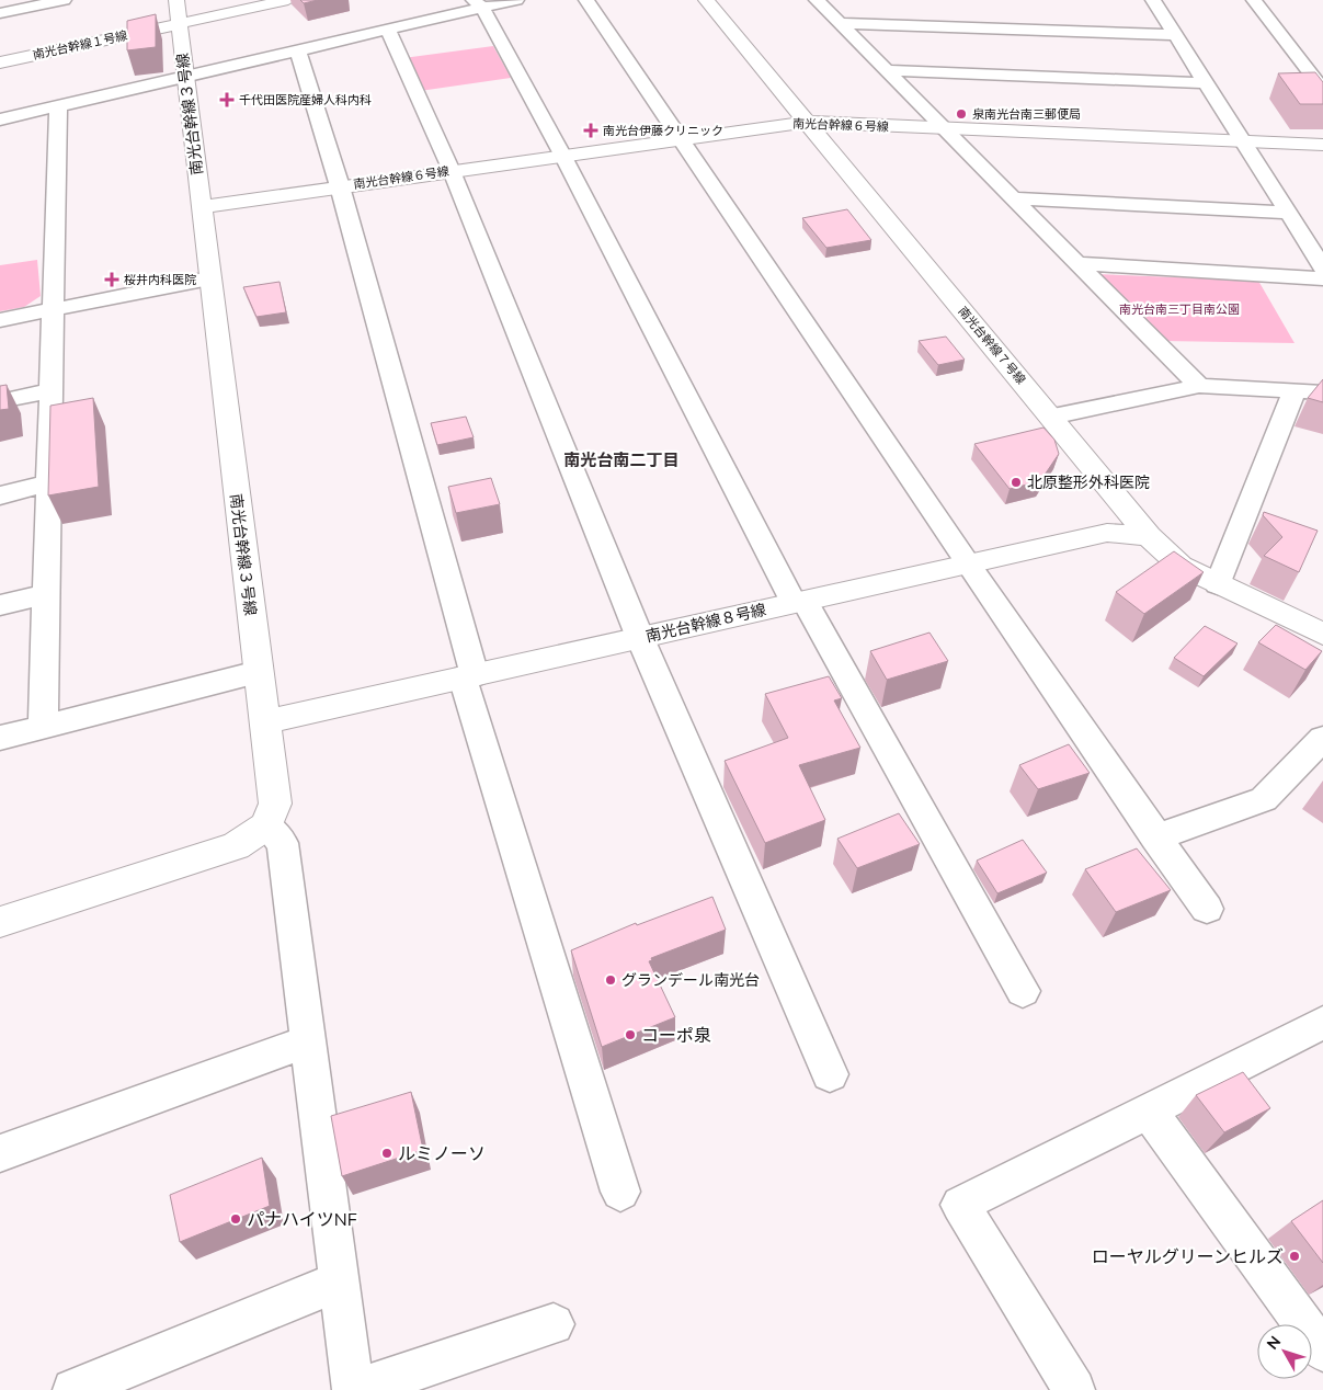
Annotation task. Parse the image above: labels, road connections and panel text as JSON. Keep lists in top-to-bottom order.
{
  "streets": {
    "street": [
      "南光台幹線１号線",
      "南光台幹線３号線",
      "南光台幹線６号線",
      "南光台幹線７号線",
      "南光台幹線８号線"
    ]
  },
  "crossings": [
    ["南光台幹線１号線", "南光台幹線３号線"],
    ["南光台幹線３号線", "南光台幹線６号線"],
    ["南光台幹線３号線", "南光台幹線８号線"],
    ["南光台幹線６号線", "南光台幹線７号線"],
    ["南光台幹線７号線", "南光台幹線８号線"]
  ],
  "districts": ["南光台南二丁目"],
  "parks": ["南光台南三丁目南公園"],
  "places": {
    "health": ["千代田医院産婦人科内科", "南光台伊藤クリニック", "桜井内科医院"],
    "other": [
      "泉南光台南三郵便局",
      "北原整形外科医院",
      "グランデール南光台",
      "コーポ泉",
      "ルミノーソ",
      "パナハイツNF",
      "ローヤルグリーンヒルズ"
    ]
  },
  "north": "top left"
}
